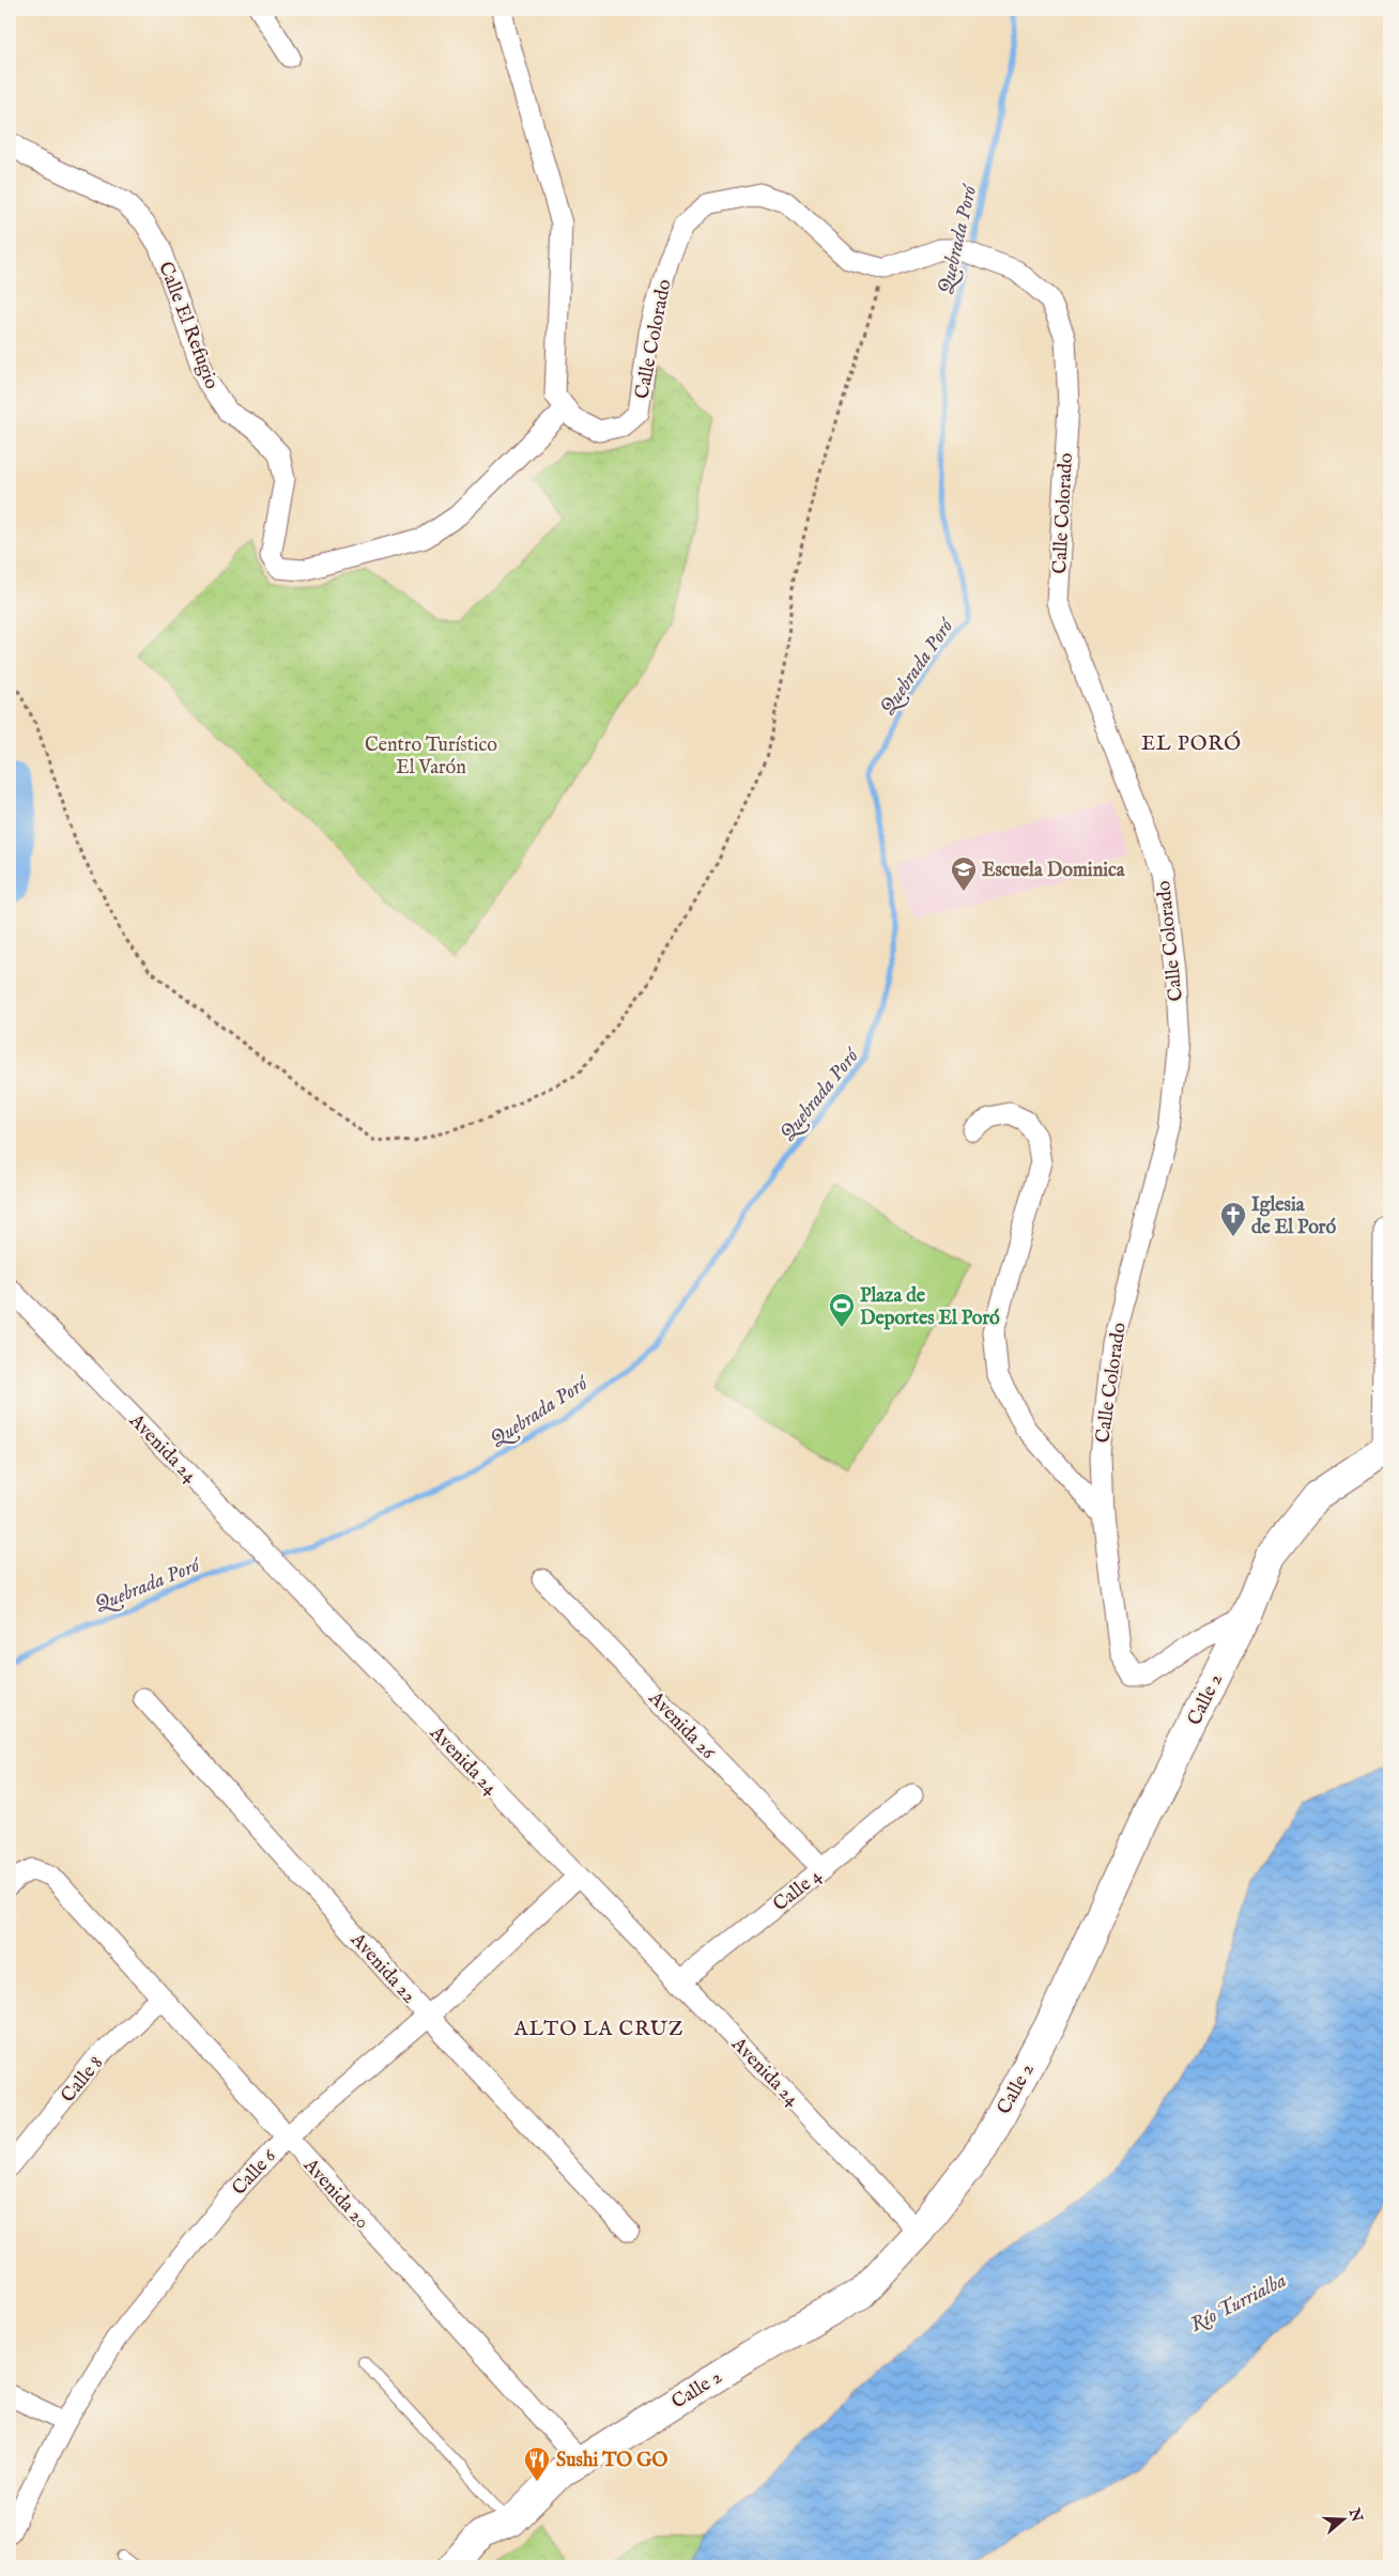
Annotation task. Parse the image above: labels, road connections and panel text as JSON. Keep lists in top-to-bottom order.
{
  "streets": {
    "main road": ["Calle 2"],
    "street": [
      "Calle El Refugio",
      "Calle Colorado",
      "Avenida 24",
      "Avenida 26",
      "Calle 4",
      "Avenida 22",
      "Calle 8",
      "Calle 6",
      "Avenida 20"
    ]
  },
  "crossings": [
    ["Calle El Refugio", "Calle Colorado"],
    ["Calle Colorado", "Calle 2"],
    ["Avenida 24", "Calle 2"],
    ["Avenida 24", "Calle 4"],
    ["Avenida 24", "Calle 6"],
    ["Calle 2", "Avenida 20"],
    ["Avenida 26", "Calle 4"],
    ["Avenida 22", "Calle 6"],
    ["Calle 8", "Avenida 20"],
    ["Calle 6", "Avenida 20"]
  ],
  "districts": ["EL PORÓ", "ALTO LA CRUZ"],
  "water": ["Quebrada Poró", "Río Turrialba"],
  "parks": ["Centro Turístico El Varón"],
  "places": {
    "school or university": ["Escuela Dominica"],
    "church": ["Iglesia de El Poró"],
    "sports": ["Plaza de Deportes El Poró"],
    "restaurant": ["Sushi TO GO"]
  },
  "north": "right"
}
